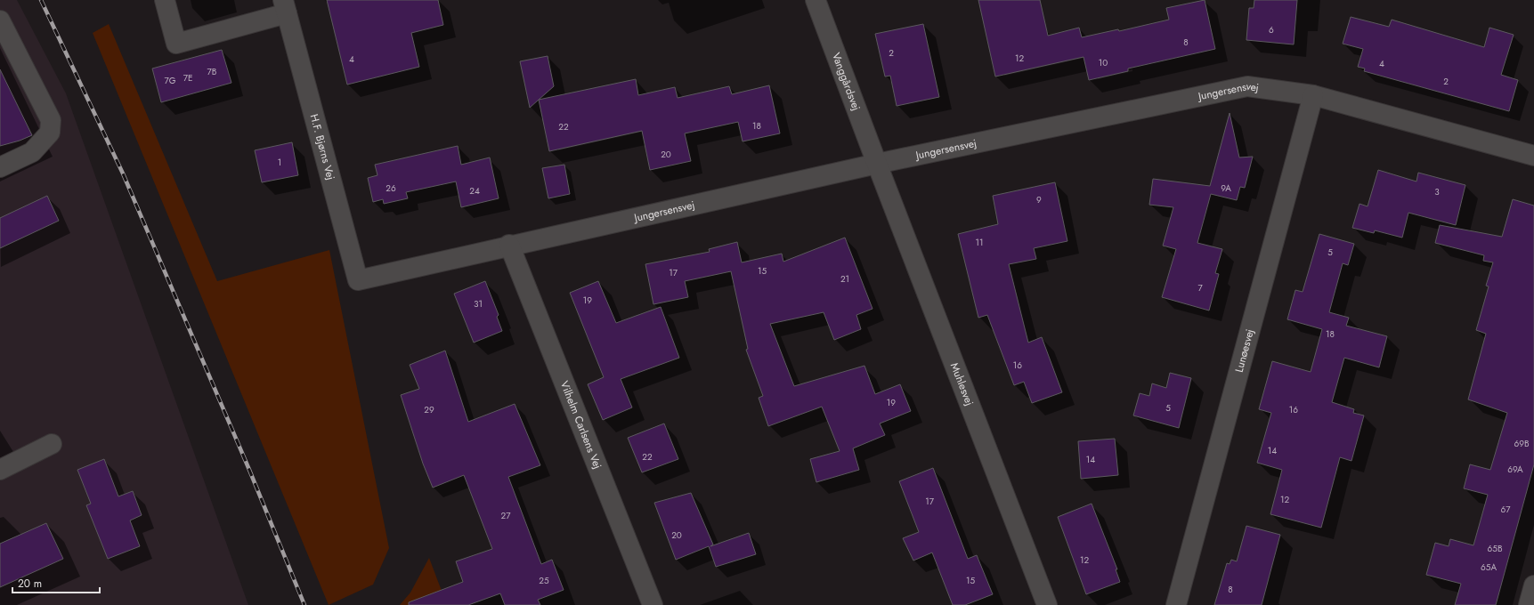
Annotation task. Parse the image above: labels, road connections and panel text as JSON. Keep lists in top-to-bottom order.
{
  "streets": {
    "street": [
      "Vanggårdsvej",
      "Jungersensvej",
      "H.F. Bjørns Vej",
      "Lunøesvej",
      "Muhlesvej",
      "Vilhelm Carlsens Vej"
    ]
  },
  "crossings": [
    ["Vanggårdsvej", "Jungersensvej"],
    ["Vanggårdsvej", "Muhlesvej"],
    ["Jungersensvej", "H.F. Bjørns Vej"],
    ["Jungersensvej", "Lunøesvej"],
    ["Jungersensvej", "Muhlesvej"],
    ["Jungersensvej", "Vilhelm Carlsens Vej"]
  ],
  "house_numbers": [
    "6",
    "8",
    "2",
    "12",
    "4",
    "10",
    "4",
    "7B",
    "7E",
    "7G",
    "2",
    "18",
    "22",
    "20",
    "1",
    "26",
    "9A",
    "24",
    "3",
    "9",
    "11",
    "5",
    "15",
    "17",
    "21",
    "7",
    "19",
    "31",
    "18",
    "16",
    "19",
    "5",
    "29",
    "16",
    "69B",
    "14",
    "22",
    "14",
    "69A",
    "12",
    "17",
    "67",
    "27",
    "20",
    "65B",
    "12",
    "65A",
    "25",
    "15",
    "8"
  ],
  "scale_bar": "20 m"
}
